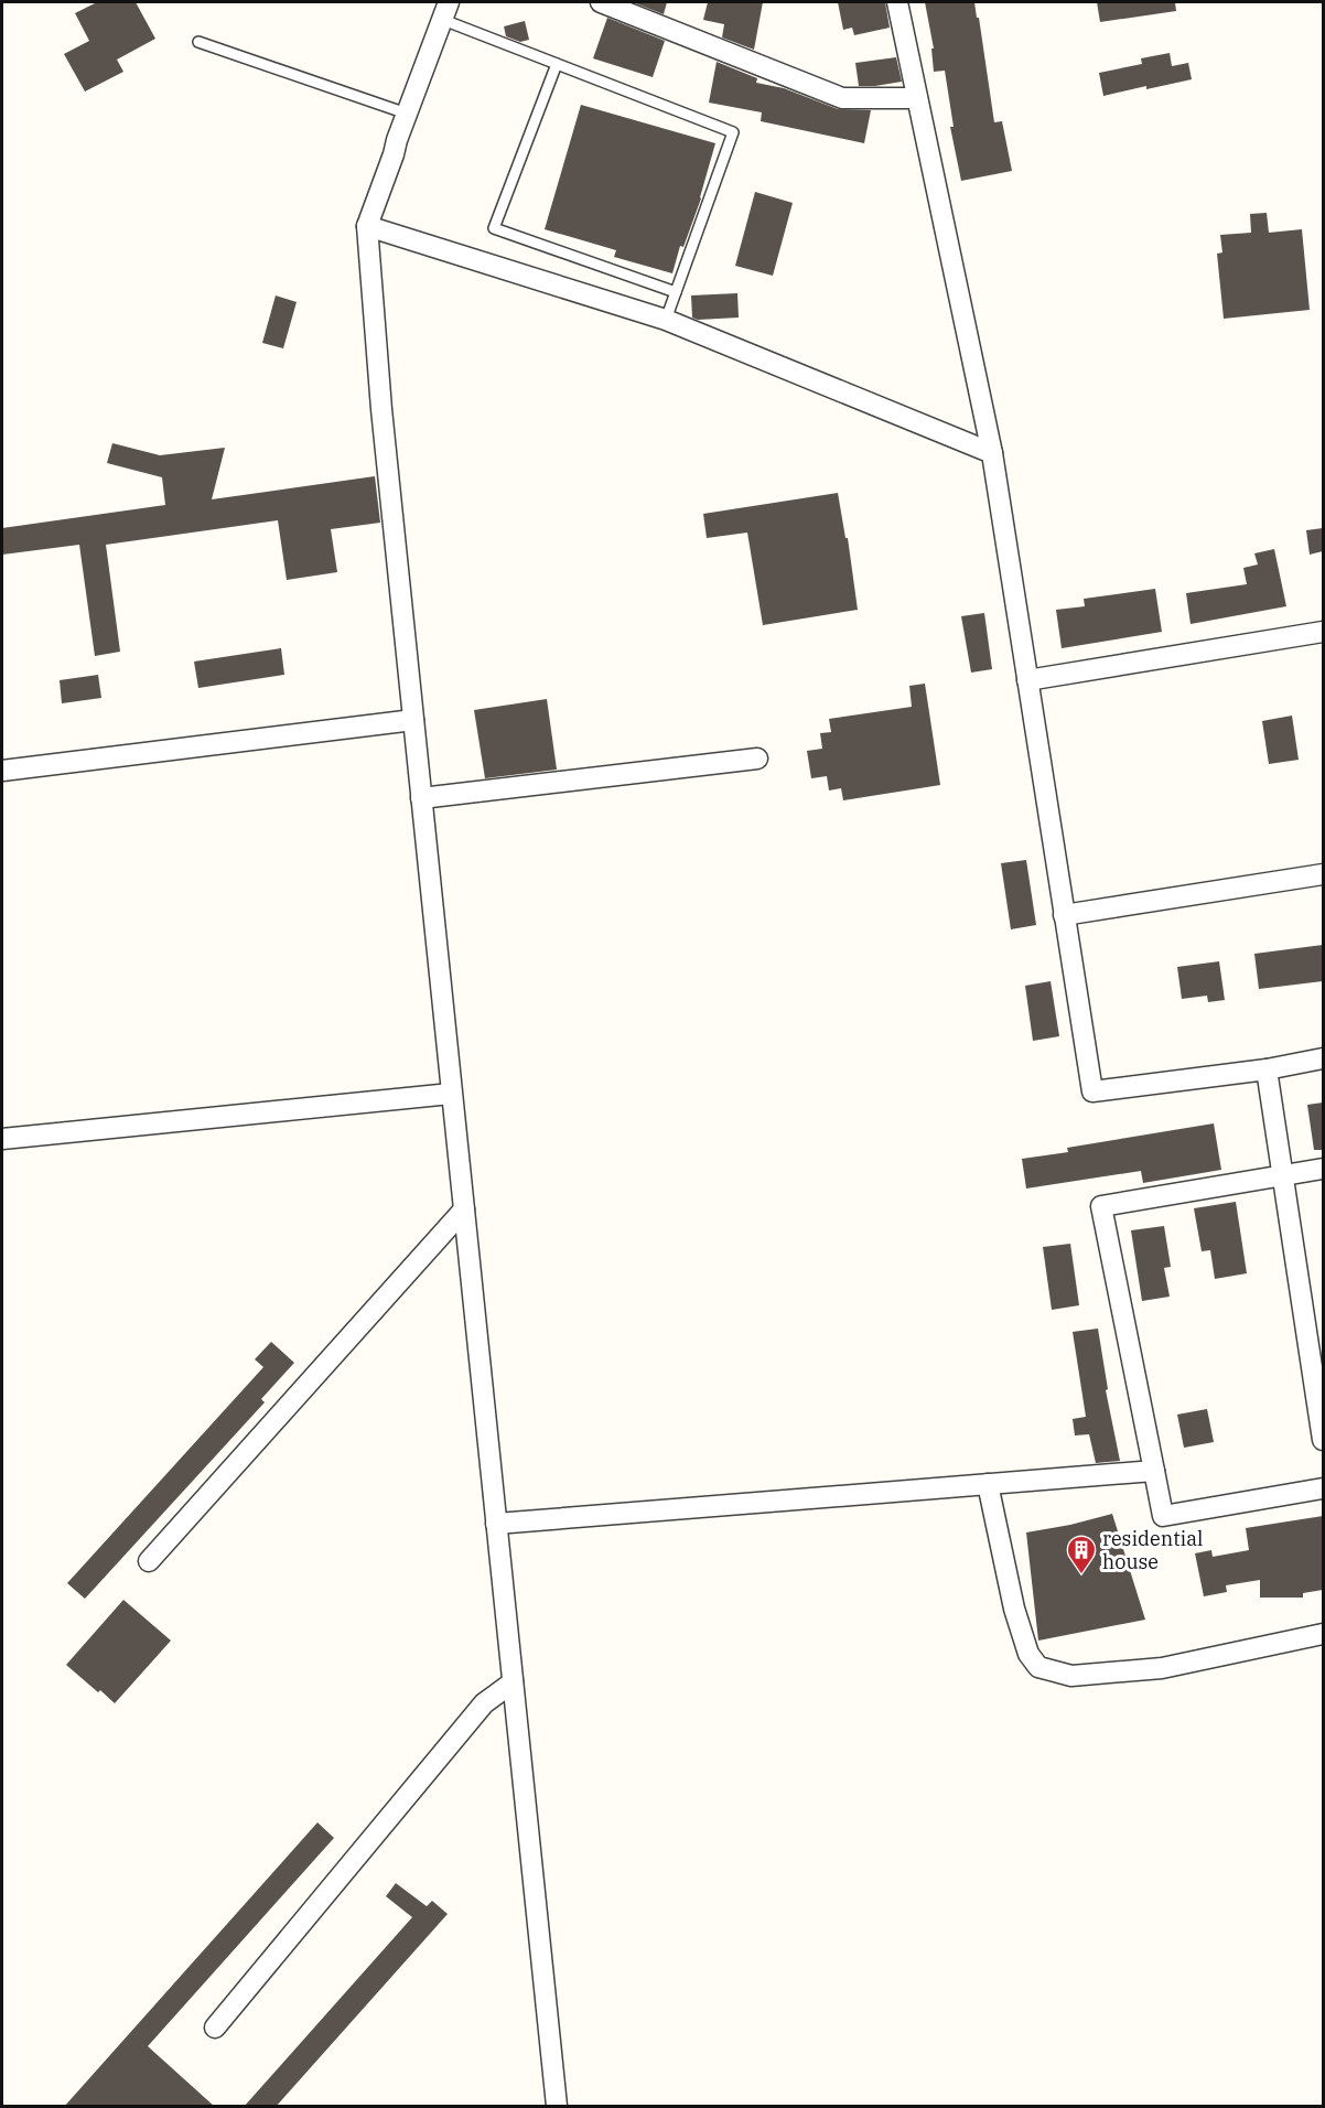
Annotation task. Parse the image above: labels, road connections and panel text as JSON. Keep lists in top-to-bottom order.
{
  "places": {
    "building": ["residential house"]
  }
}
